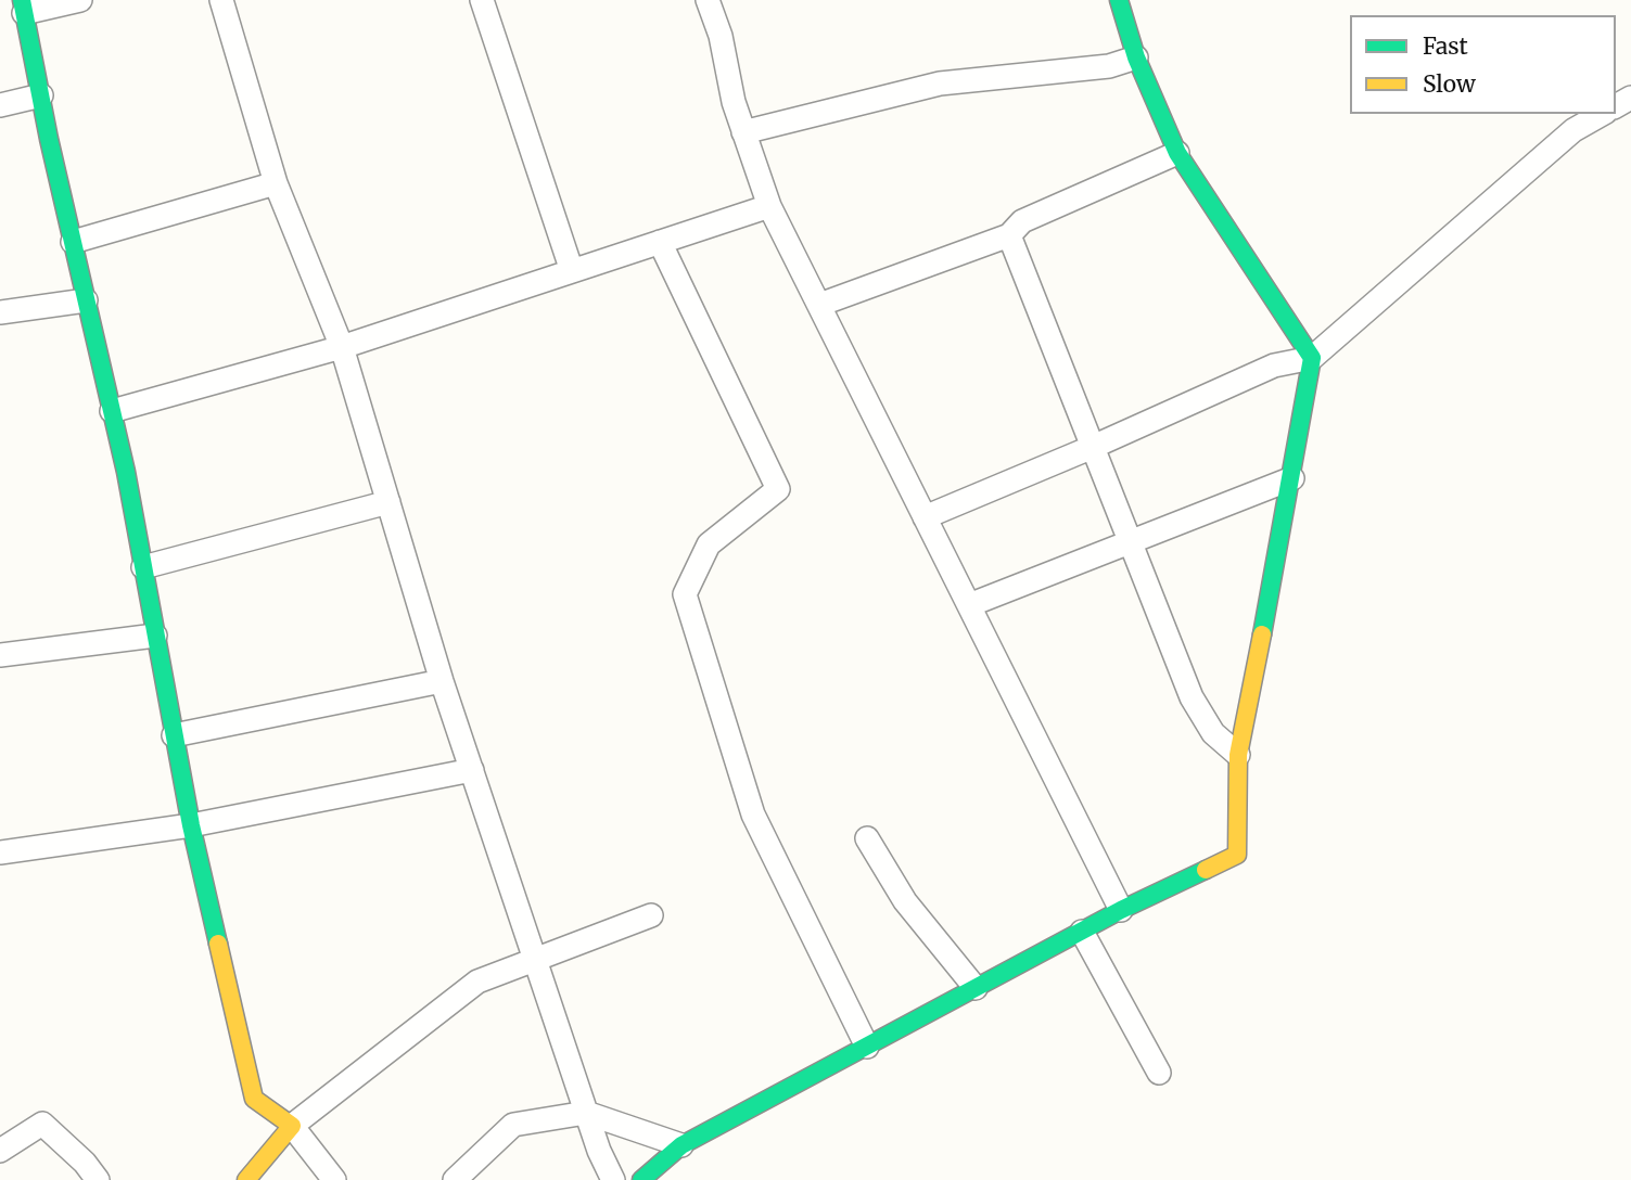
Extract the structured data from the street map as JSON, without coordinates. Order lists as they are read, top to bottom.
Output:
{
  "legend": ["Fast", "Slow"]
}
